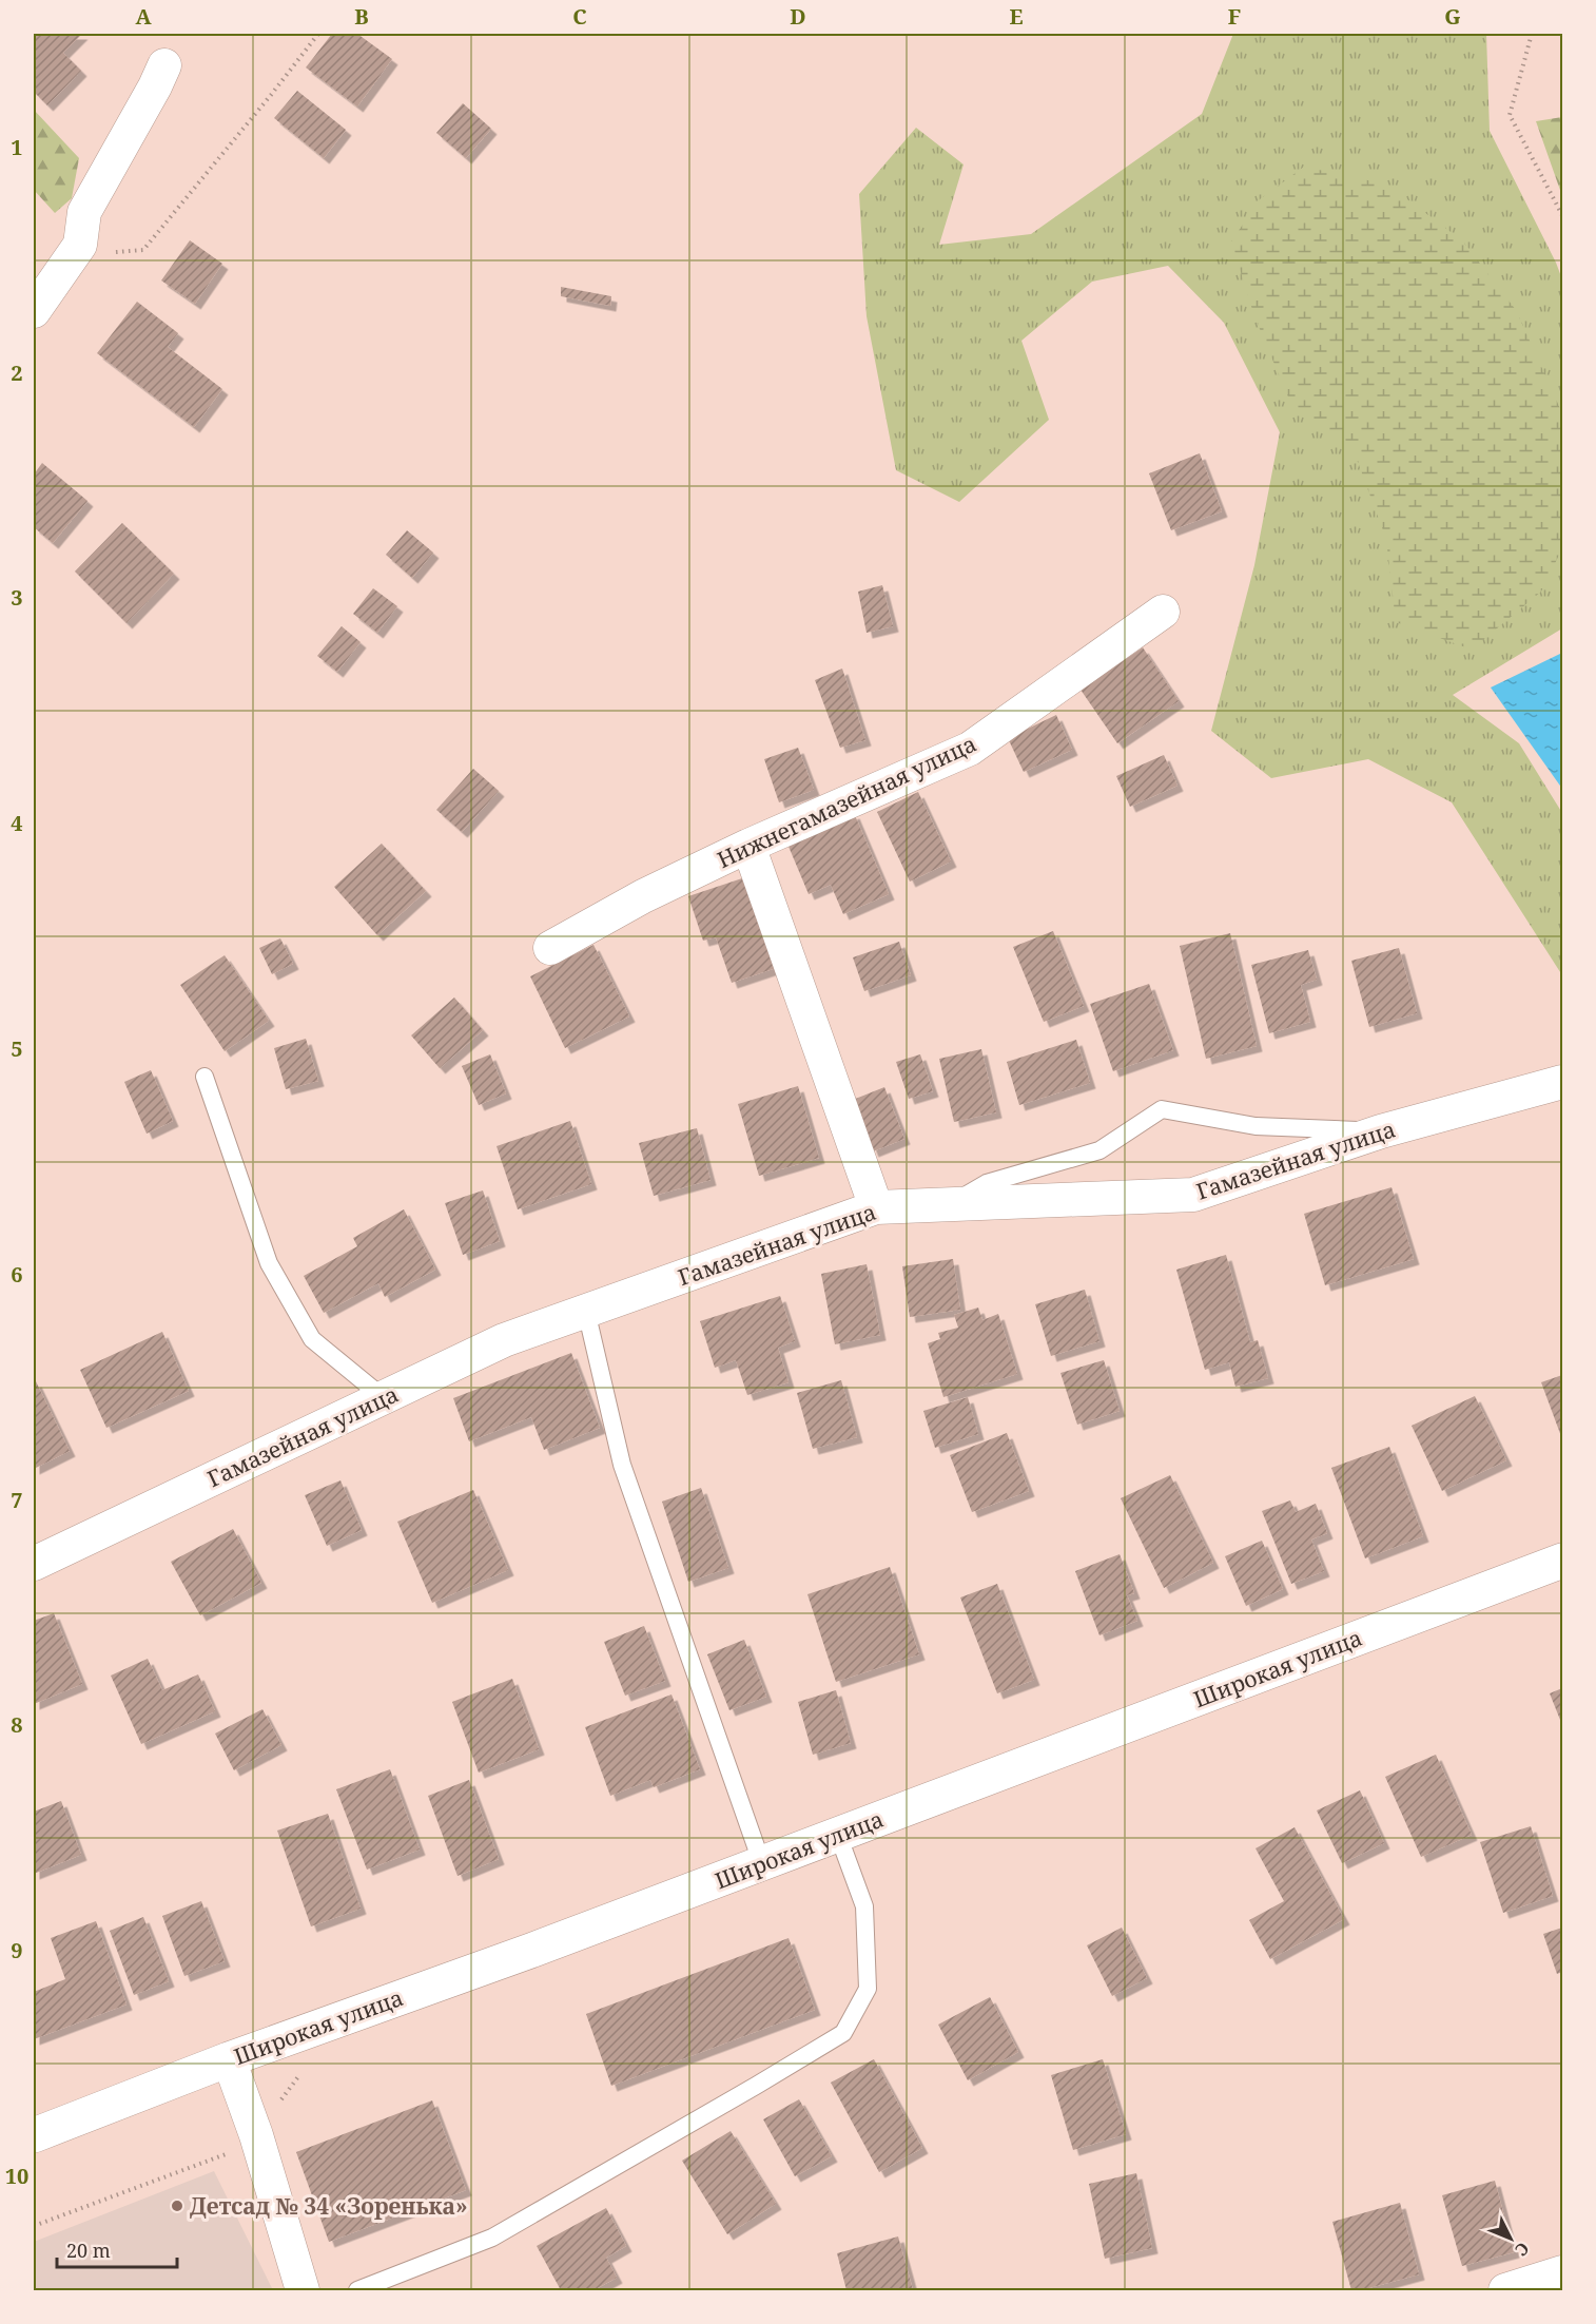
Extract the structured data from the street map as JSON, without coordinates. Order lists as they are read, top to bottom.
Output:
{
  "streets": {
    "street": ["Нижнегамазейная улица", "Гамазейная улица", "Широкая улица"]
  },
  "places": ["Детсад № 34 «Зоренька»"],
  "scale_bar": "20 m",
  "north": "bottom right",
  "grid": {
    "columns": [
      "A",
      "B",
      "C",
      "D",
      "E",
      "F",
      "G"
    ],
    "rows": [
      "1",
      "2",
      "3",
      "4",
      "5",
      "6",
      "7",
      "8",
      "9",
      "10"
    ]
  }
}
